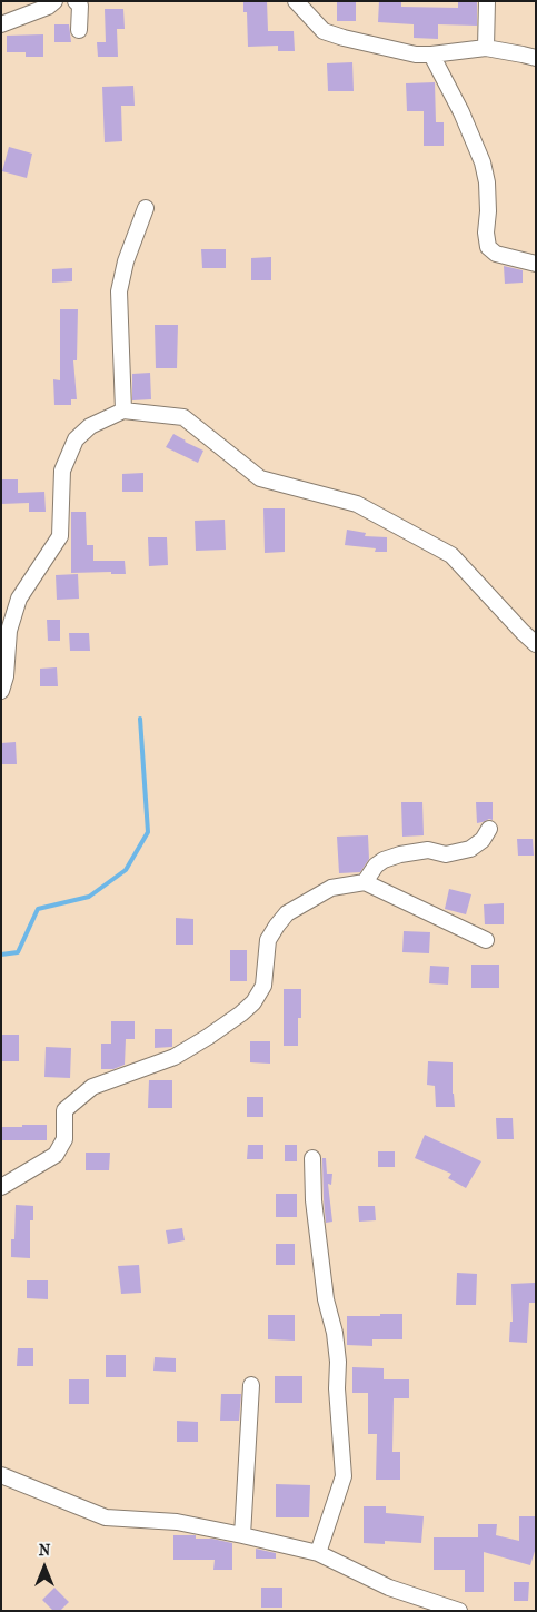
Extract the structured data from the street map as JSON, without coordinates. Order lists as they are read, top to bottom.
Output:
{
  "north": "top"
}
